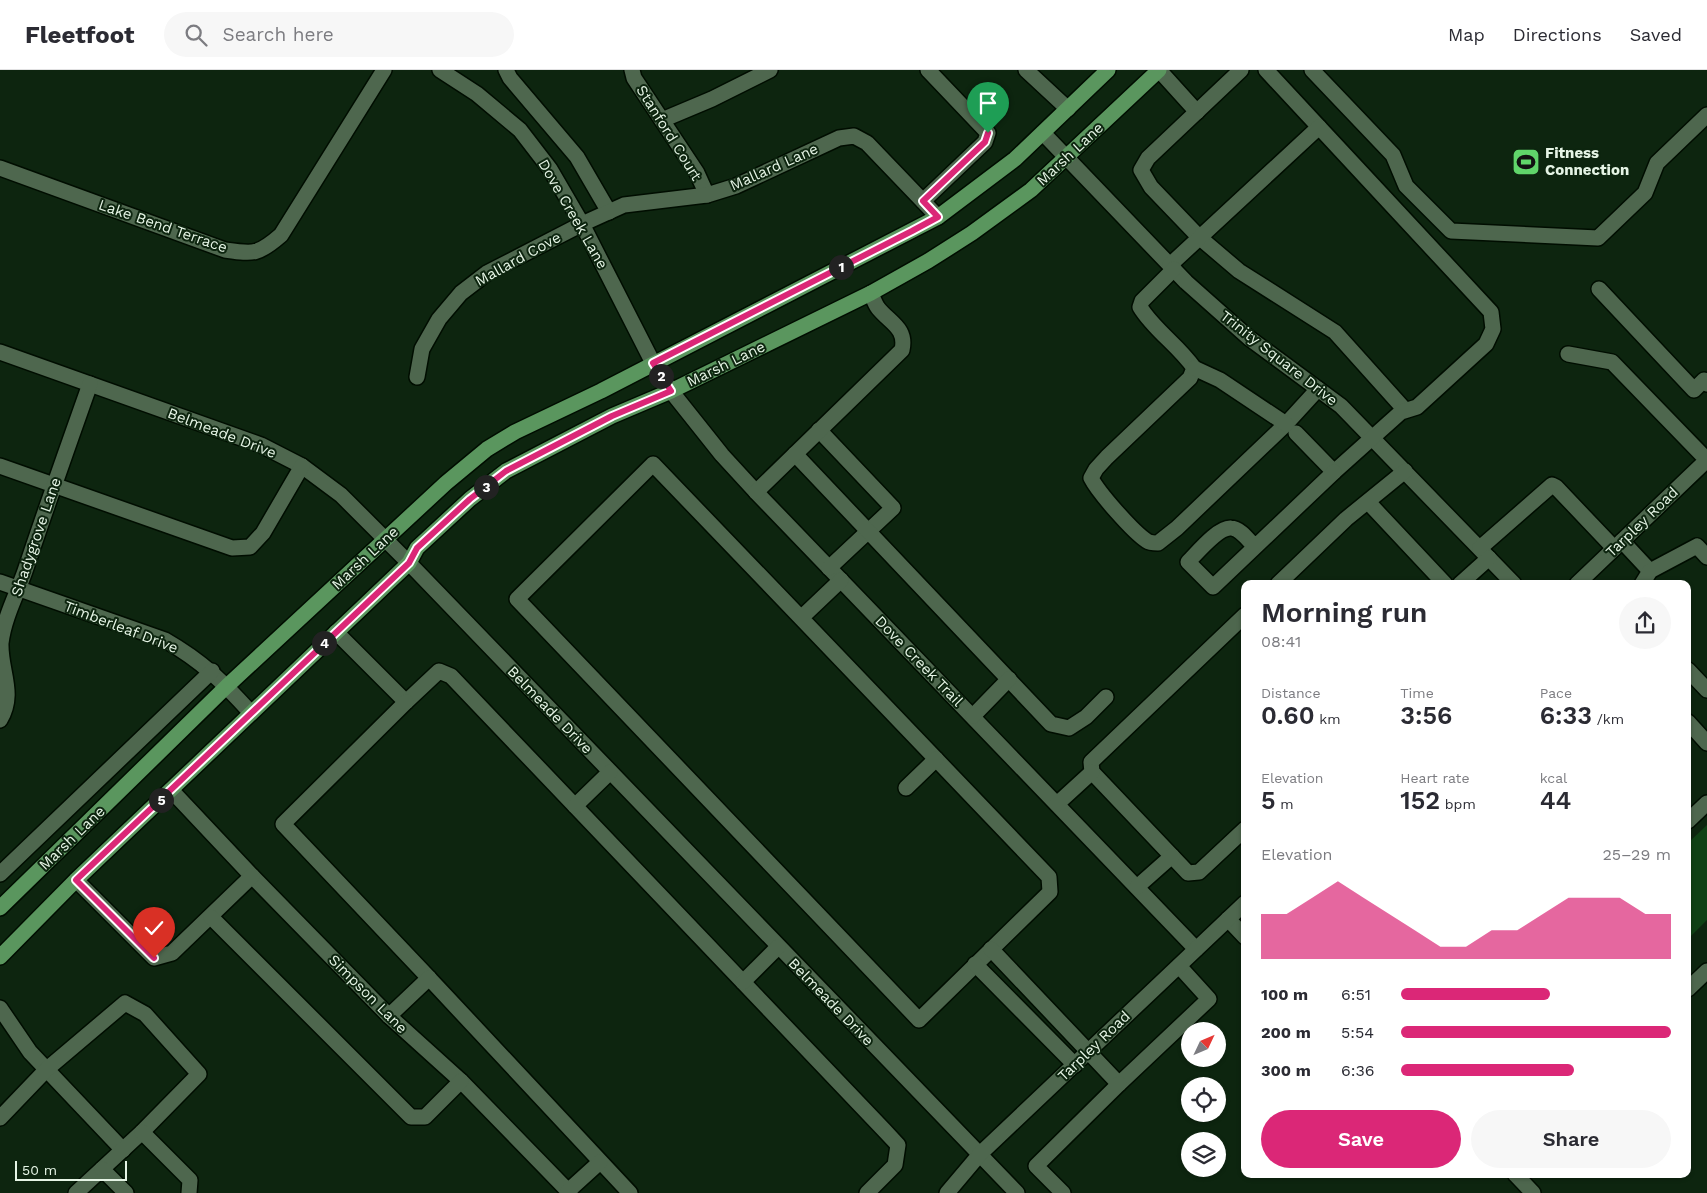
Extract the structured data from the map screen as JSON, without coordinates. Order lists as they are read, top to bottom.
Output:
{
  "streets": {
    "main road": ["Marsh Lane"],
    "street": [
      "Stanford Court",
      "Mallard Lane",
      "Dove Creek Lane",
      "Lake Bend Terrace",
      "Mallard Cove",
      "Trinity Square Drive",
      "Belmeade Drive",
      "Tarpley Road",
      "Shadygrove Lane",
      "Timberleaf Drive",
      "Dove Creek Trail",
      "Simpson Lane"
    ]
  },
  "crossings": [
    ["Stanford Court", "Mallard Lane"],
    ["Marsh Lane", "Mallard Lane"],
    ["Marsh Lane", "Dove Creek Lane"],
    ["Marsh Lane", "Trinity Square Drive"],
    ["Marsh Lane", "Belmeade Drive"],
    ["Marsh Lane", "Timberleaf Drive"],
    ["Marsh Lane", "Dove Creek Trail"],
    ["Marsh Lane", "Simpson Lane"],
    ["Mallard Lane", "Dove Creek Lane"],
    ["Mallard Lane", "Mallard Cove"],
    ["Dove Creek Lane", "Mallard Cove"],
    ["Dove Creek Lane", "Dove Creek Trail"],
    ["Belmeade Drive", "Tarpley Road"],
    ["Belmeade Drive", "Shadygrove Lane"],
    ["Tarpley Road", "Dove Creek Trail"],
    ["Shadygrove Lane", "Timberleaf Drive"]
  ],
  "places": {
    "sports": ["Fitness Connection"]
  },
  "scale_bar": "50 m",
  "north": "top right",
  "page": {
    "header": "Fleetfoot",
    "search": "Search here",
    "nav": ["Map", "Directions", "Saved"],
    "pins": [
      "1",
      "2",
      "3",
      "4",
      "5"
    ],
    "heading": ["Morning run", "08:41"],
    "stats": [
      ["Distance", "0.60 km"],
      ["Time", "3:56"],
      ["Pace", "6:33 /km"],
      ["Elevation", "5 m"],
      ["Heart rate", "152 bpm"],
      ["kcal", "44"]
    ],
    "chart": ["Elevation", "25–29 m"],
    "list": [
      {
        "name": "100 m",
        "note": "6:51"
      },
      {
        "name": "200 m",
        "note": "5:54"
      },
      {
        "name": "300 m",
        "note": "6:36"
      }
    ],
    "buttons": ["Save", "Share"],
    "scale": "50 m"
  }
}
